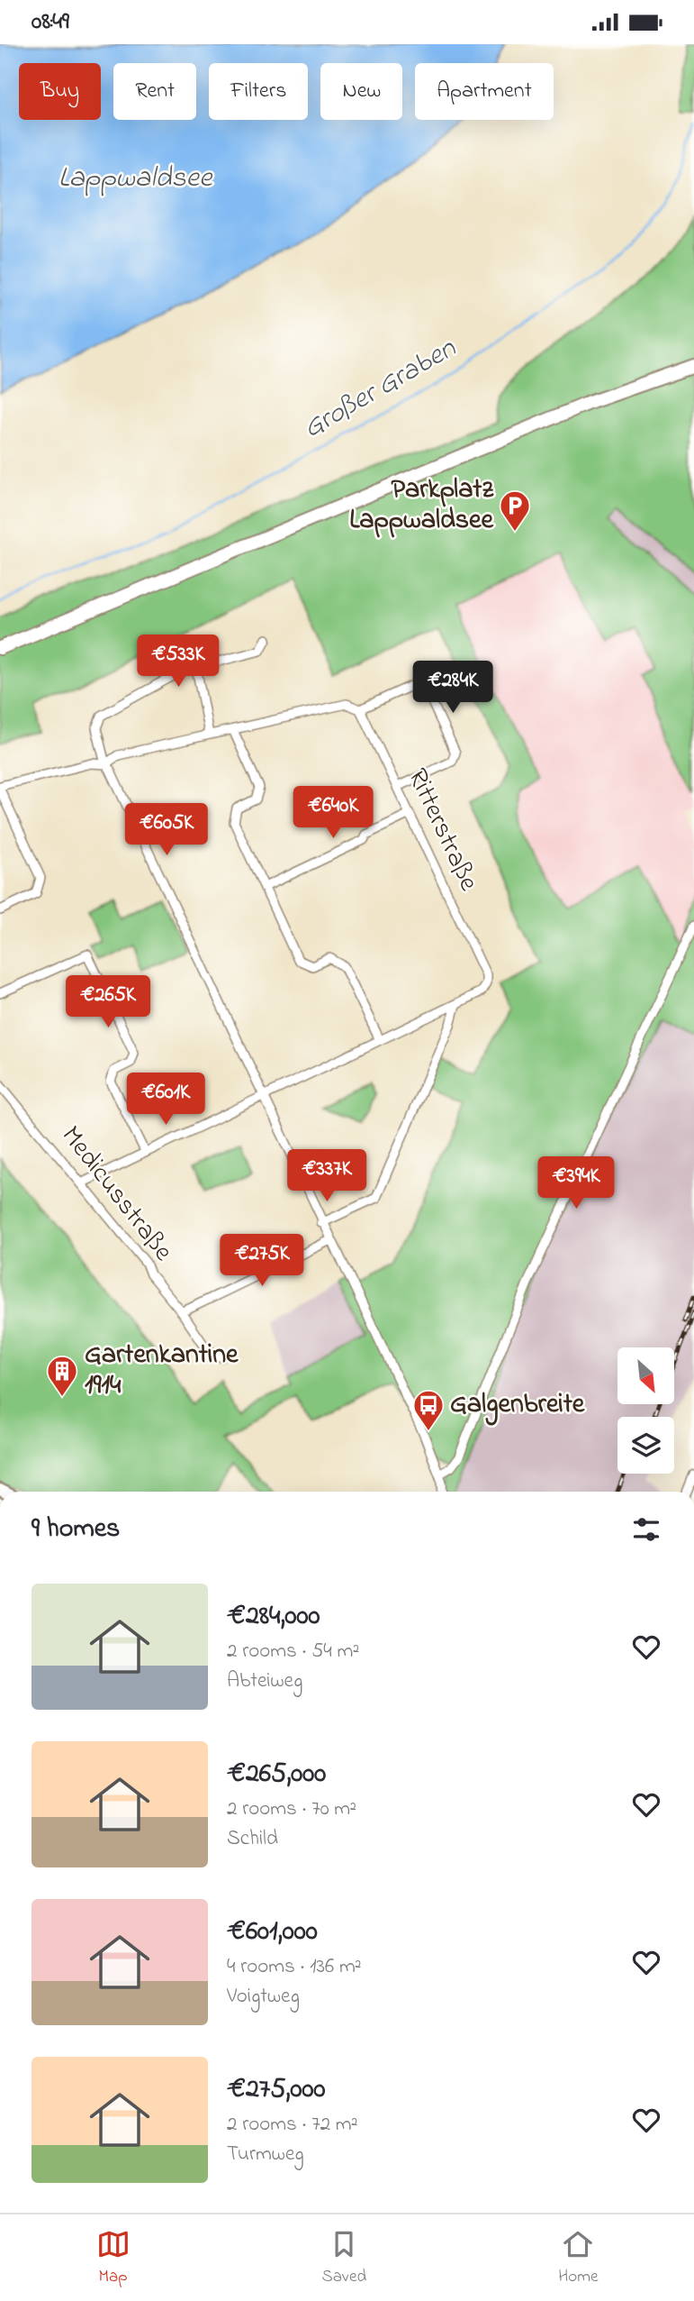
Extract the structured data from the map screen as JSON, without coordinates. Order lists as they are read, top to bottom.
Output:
{
  "streets": {
    "street": ["Ritterstraße", "Medicusstraße"]
  },
  "crossings": [
    ["Ritterstraße", "Medicusstraße"]
  ],
  "water": ["Lappwaldsee", "Großer Graben"],
  "places": {
    "parking": ["Parkplatz Lappwaldsee"],
    "building": ["Gartenkantine 1914"],
    "bus stop": ["Galgenbreite"]
  },
  "north": "bottom right",
  "page": {
    "status": "08:49",
    "chip": [
      "Buy",
      "Rent",
      "Filters",
      "New",
      "Apartment"
    ],
    "price": [
      "€533K",
      "€284K",
      "€640K",
      "€605K",
      "€265K",
      "€601K",
      "€337K",
      "€394K",
      "€275K"
    ],
    "heading": "9 homes",
    "list": [
      {
        "name": "€284,000",
        "note": "2 rooms · 54 m² · Abteiweg"
      },
      {
        "name": "€265,000",
        "note": "2 rooms · 70 m² · Schild"
      },
      {
        "name": "€601,000",
        "note": "4 rooms · 136 m² · Voigtweg"
      },
      {
        "name": "€275,000",
        "note": "2 rooms · 72 m² · Turmweg"
      }
    ],
    "tabs": ["Map", "Saved", "Home"]
  }
}
